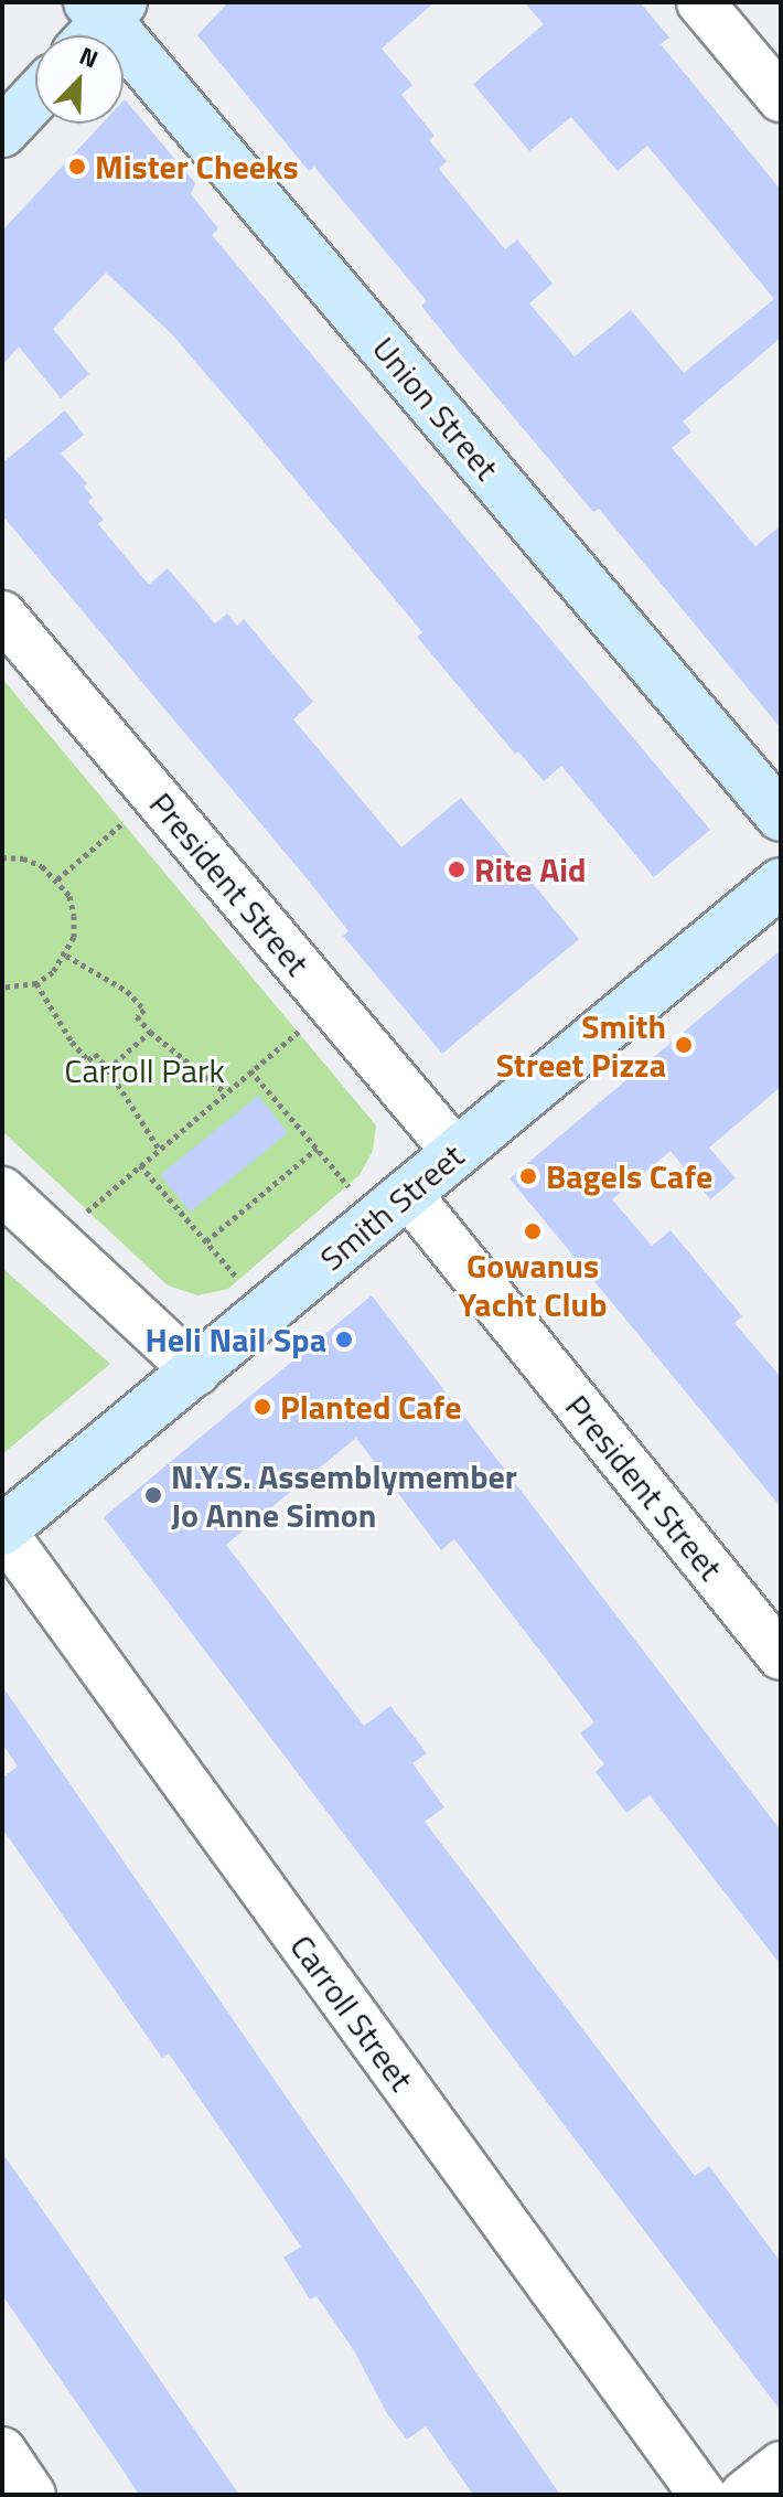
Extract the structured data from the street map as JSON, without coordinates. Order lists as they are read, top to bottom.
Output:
{
  "streets": {
    "street": [
      "Union Street",
      "President Street",
      "Smith Street",
      "Carroll Street"
    ]
  },
  "crossings": [
    ["President Street", "Smith Street"],
    ["Smith Street", "Carroll Street"]
  ],
  "parks": ["Carroll Park"],
  "places": [
    "Mister Cheeks",
    "Rite Aid",
    "Smith Street Pizza",
    "Bagels Cafe",
    "Gowanus Yacht Club",
    "Heli Nail Spa",
    "Planted Cafe",
    "N.Y.S. Assemblymember Jo Anne Simon"
  ],
  "north": "top right"
}
